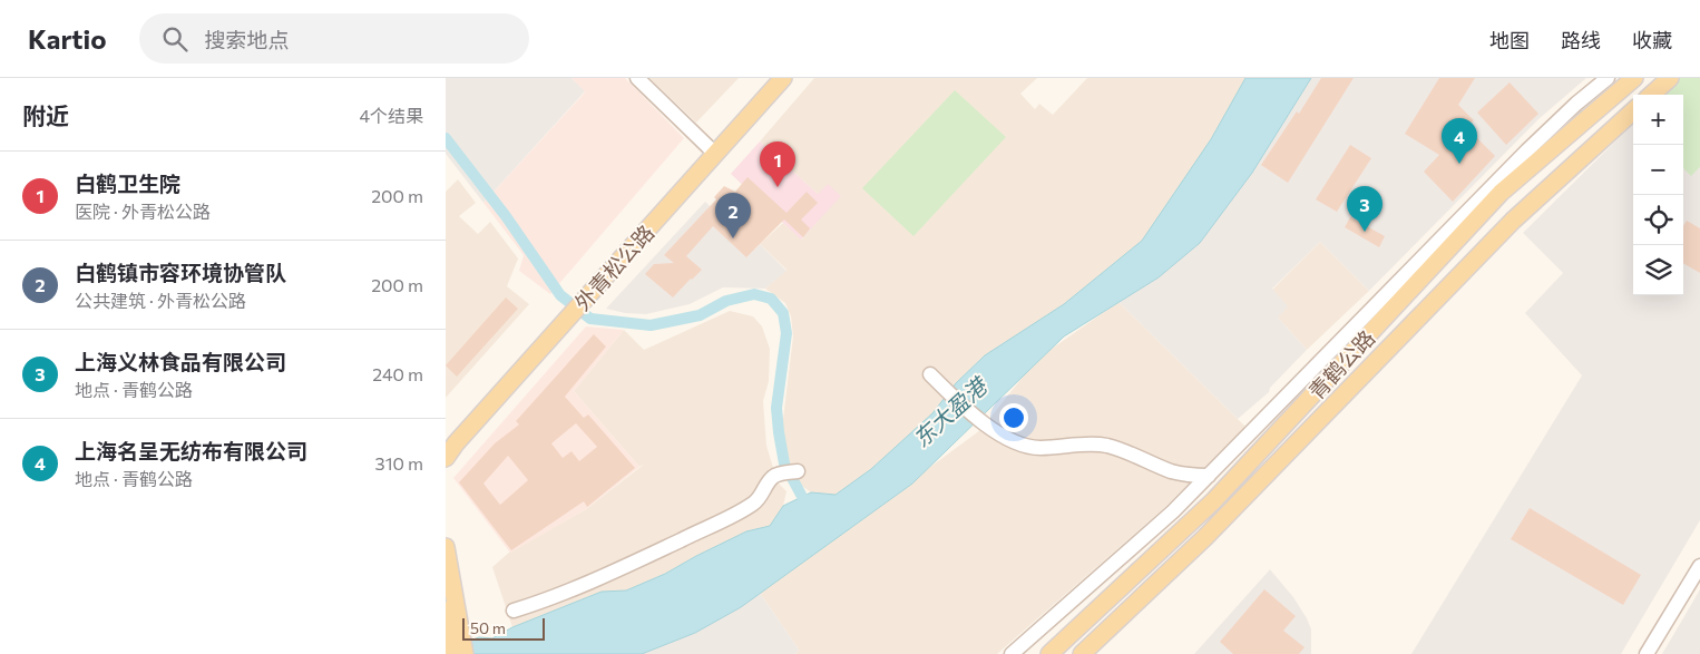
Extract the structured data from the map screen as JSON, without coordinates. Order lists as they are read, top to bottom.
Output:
{
  "streets": {
    "main road": ["外青松公路", "青鹤公路"]
  },
  "water": ["东大盈港"],
  "scale_bar": "50 m",
  "page": {
    "header": "Kartio",
    "search": "搜索地点",
    "nav": ["地图", "路线", "收藏"],
    "heading": ["附近", "4个结果"],
    "map_buttons": ["+", "−"],
    "pins": [
      "4",
      "1",
      "3",
      "2"
    ],
    "list": [
      {
        "mark": "1",
        "name": "白鹤卫生院",
        "note": "医院 · 外青松公路",
        "value": "200 m"
      },
      {
        "mark": "2",
        "name": "白鹤镇市容环境协管队",
        "note": "公共建筑 · 外青松公路",
        "value": "200 m"
      },
      {
        "mark": "3",
        "name": "上海义林食品有限公司",
        "note": "地点 · 青鹤公路",
        "value": "240 m"
      },
      {
        "mark": "4",
        "name": "上海名呈无纺布有限公司",
        "note": "地点 · 青鹤公路",
        "value": "310 m"
      }
    ],
    "scale": "50 m"
  }
}
